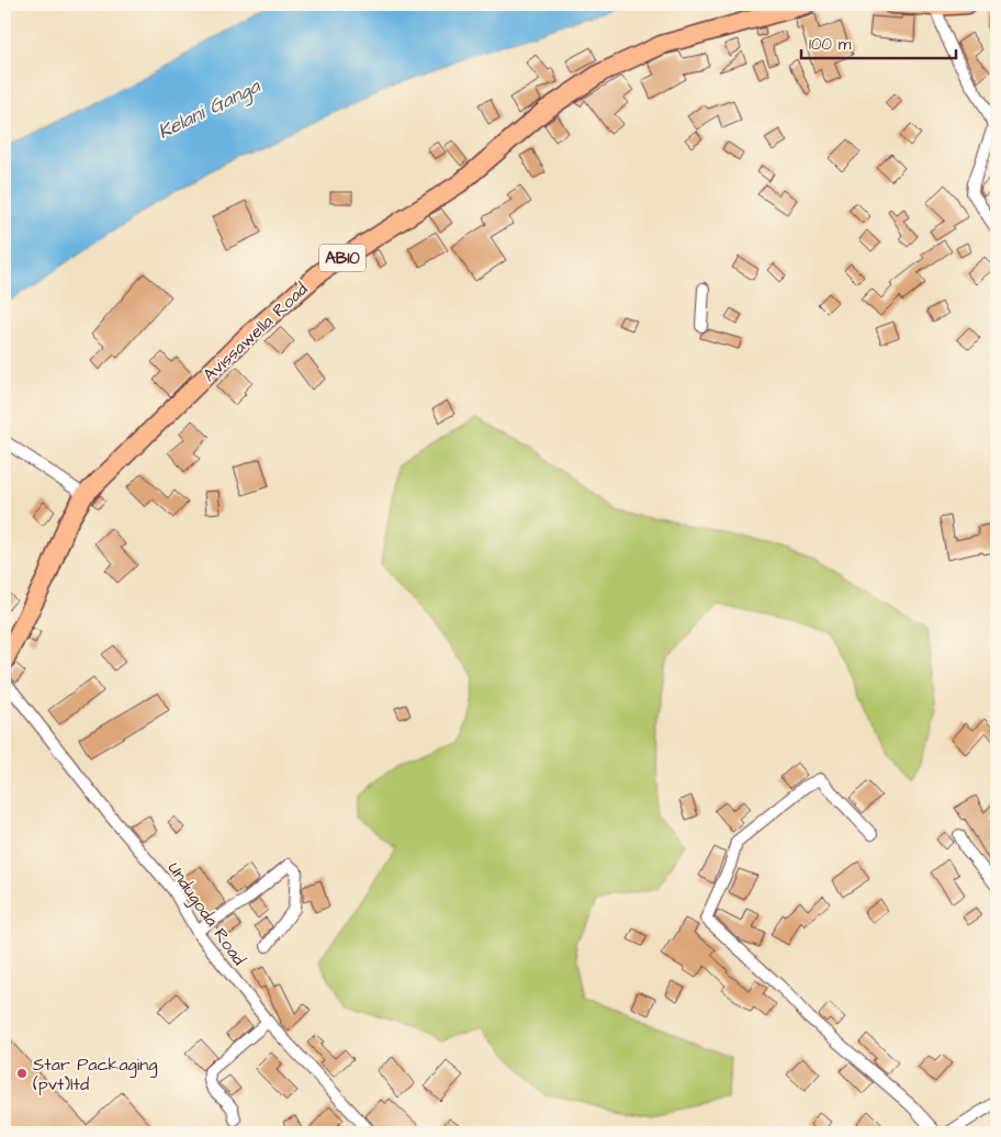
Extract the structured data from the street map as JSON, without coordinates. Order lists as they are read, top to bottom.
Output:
{
  "streets": {
    "main road": ["AB10", "Avissawella Road"],
    "street": ["Undugoda Road"]
  },
  "water": ["Kelani Ganga"],
  "places": ["Star Packaging (pvt)ltd"],
  "scale_bar": "100 m"
}
